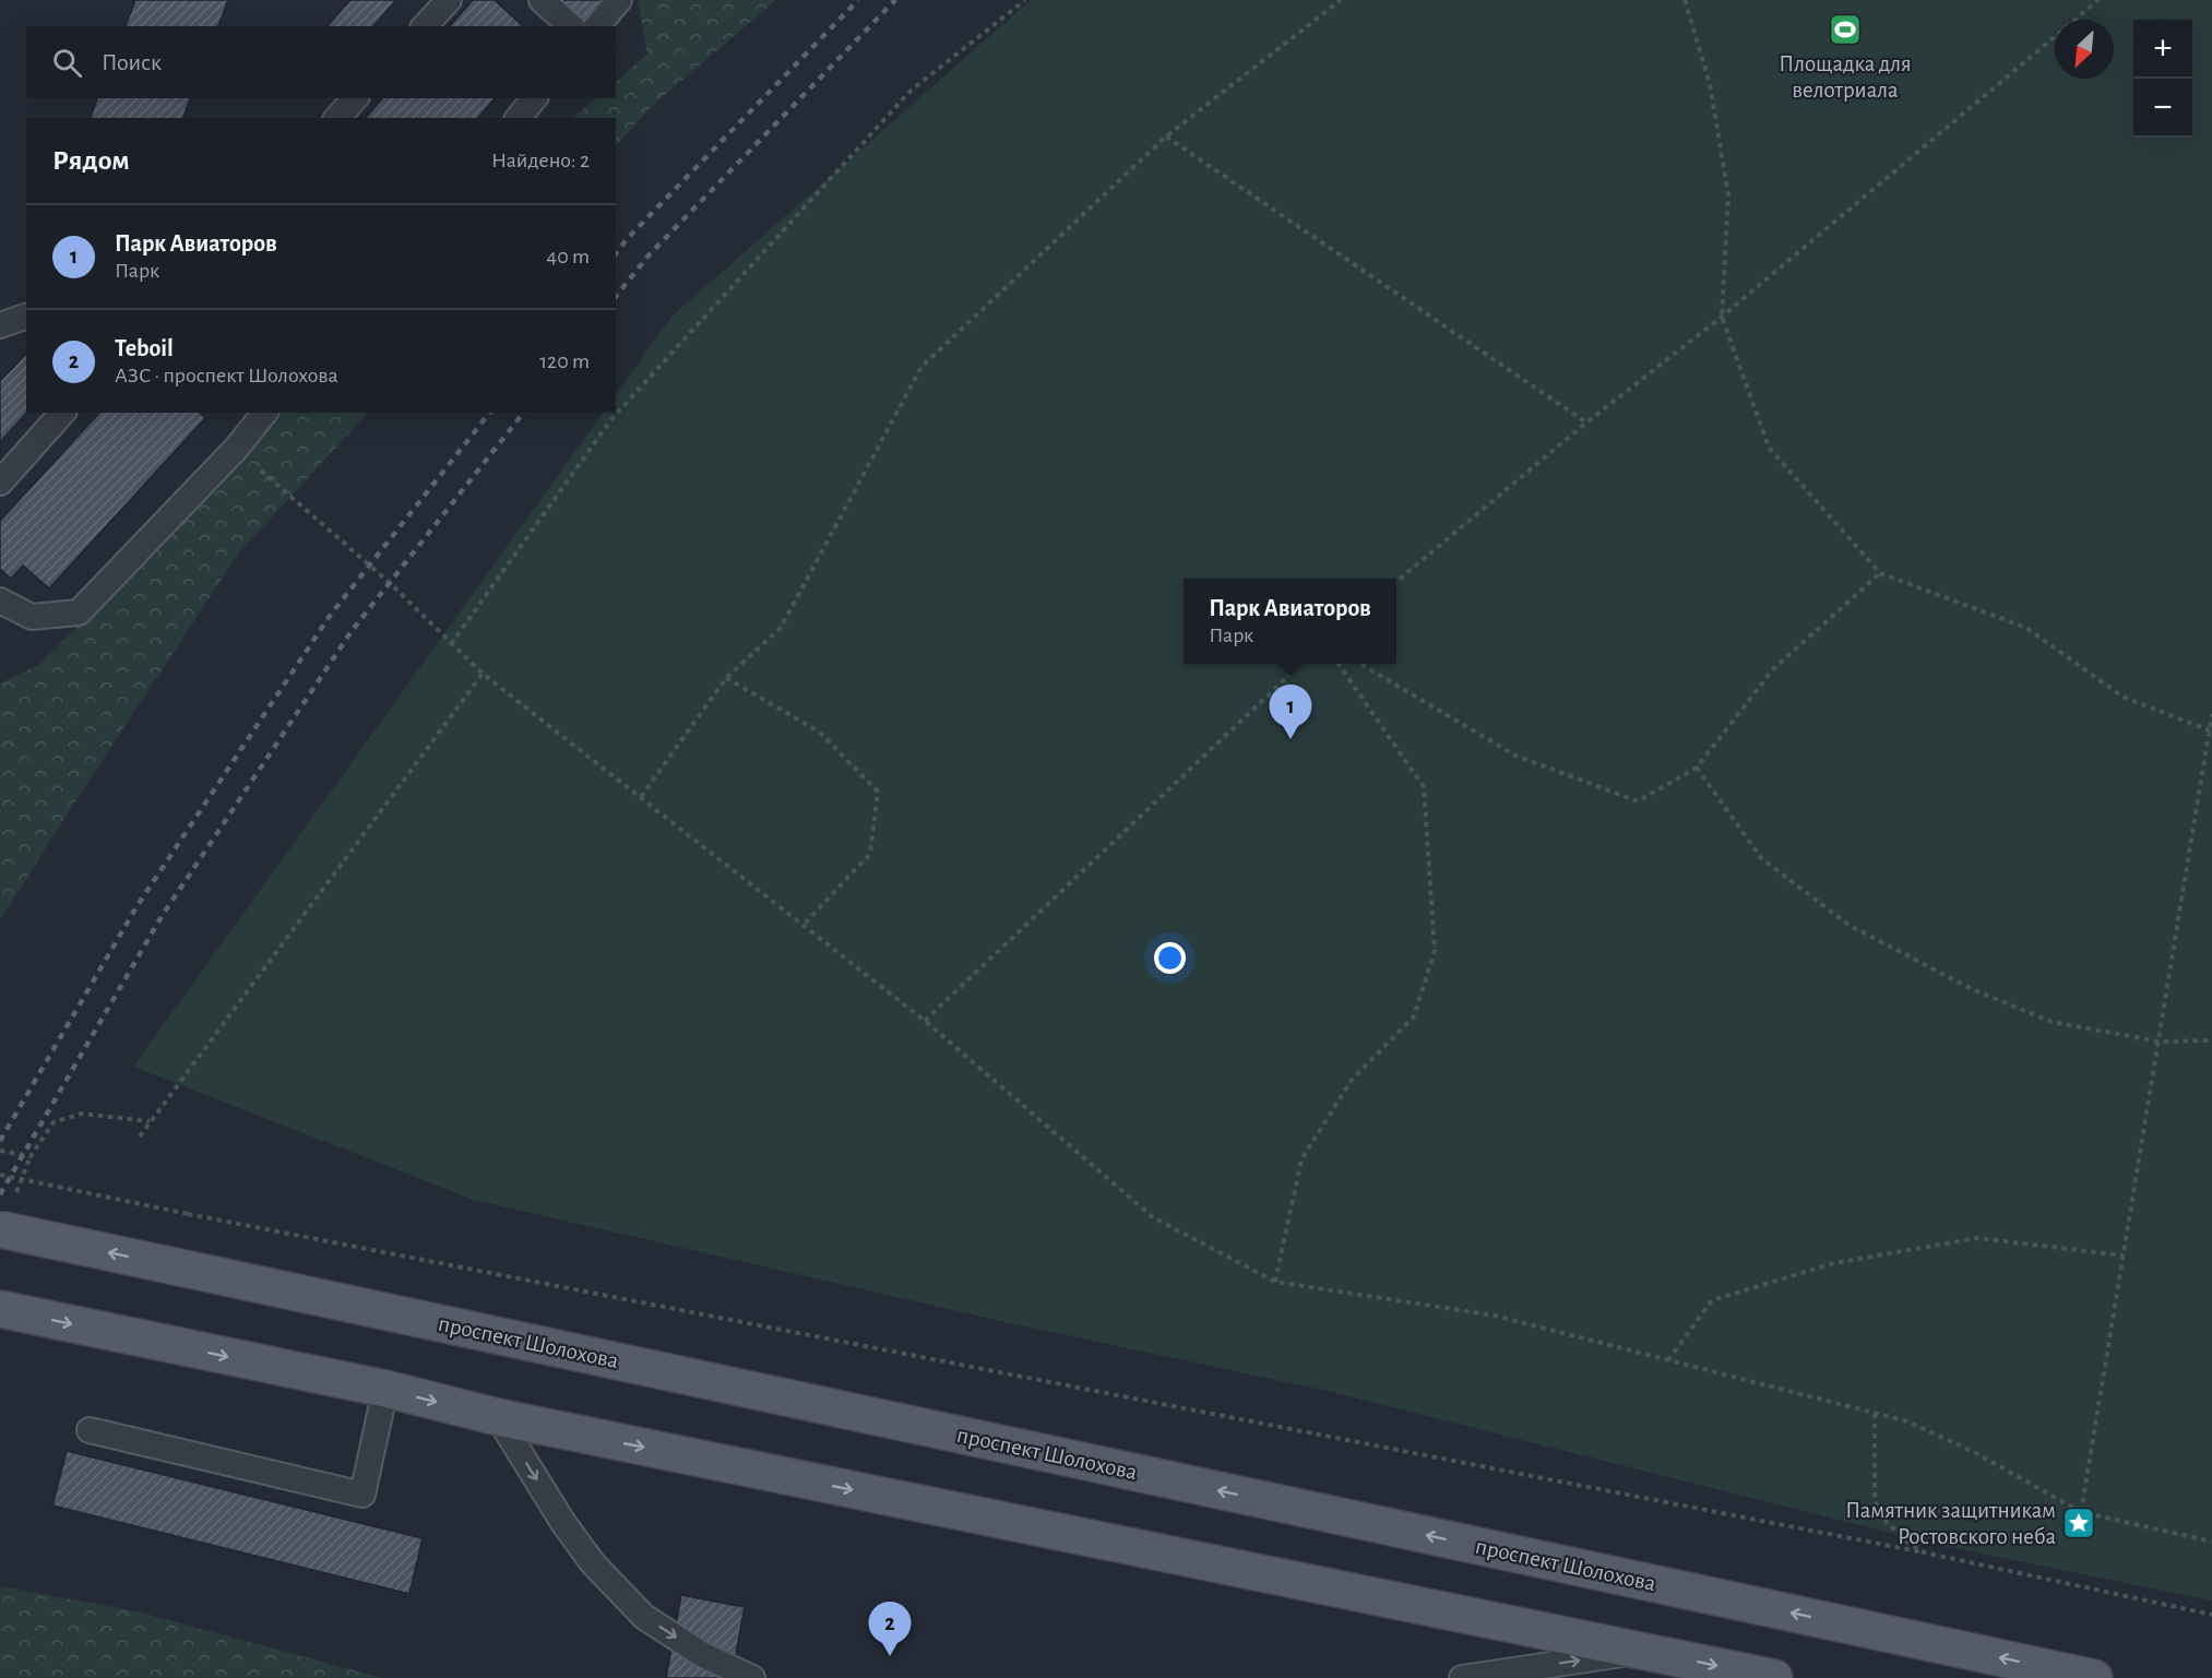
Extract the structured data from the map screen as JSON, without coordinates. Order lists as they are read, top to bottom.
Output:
{
  "streets": {
    "main road": ["проспект Шолохова"]
  },
  "places": {
    "sports": ["Площадка для велотриала"],
    "place": ["Памятник защитникам Ростовского неба"]
  },
  "north": "bottom left",
  "page": {
    "map_buttons": ["+", "−"],
    "search": "Поиск",
    "heading": ["Рядом", "Найдено: 2"],
    "list": [
      {
        "mark": "1",
        "name": "Парк Авиаторов",
        "note": "Парк",
        "value": "40 m"
      },
      {
        "mark": "2",
        "name": "Teboil",
        "note": "АЗС · проспект Шолохова",
        "value": "120 m"
      }
    ],
    "popup": ["Парк Авиаторов", "Парк"],
    "pins": ["1", "2"]
  }
}
